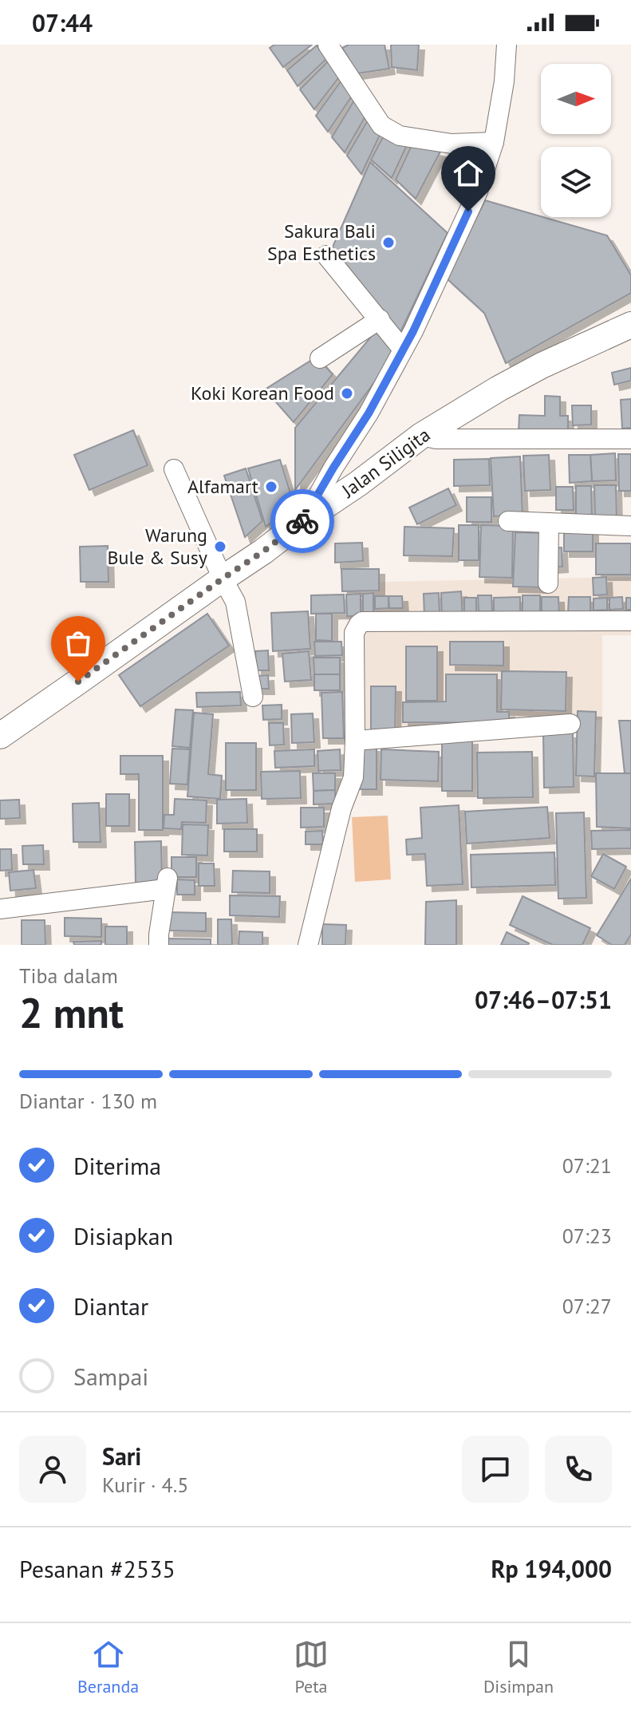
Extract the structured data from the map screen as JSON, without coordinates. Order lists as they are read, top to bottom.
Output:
{
  "streets": {
    "main road": ["Jalan Siligita"]
  },
  "places": [
    "Sakura Bali Spa Esthetics",
    "Koki Korean Food",
    "Alfamart",
    "Warung Bule & Susy"
  ],
  "north": "right",
  "page": {
    "status": "07:44",
    "heading": ["2 mnt", "Tiba dalam", "07:46–07:51"],
    "panel": [
      "Sari",
      "Kurir · 4.5",
      "Pesanan #2535",
      "Rp 194,000"
    ],
    "bar": "Diantar · 130 m",
    "list": [
      ["Diterima", "07:21"],
      ["Disiapkan", "07:23"],
      ["Diantar", "07:27"],
      "Sampai"
    ],
    "tabs": ["Beranda", "Peta", "Disimpan"]
  }
}
